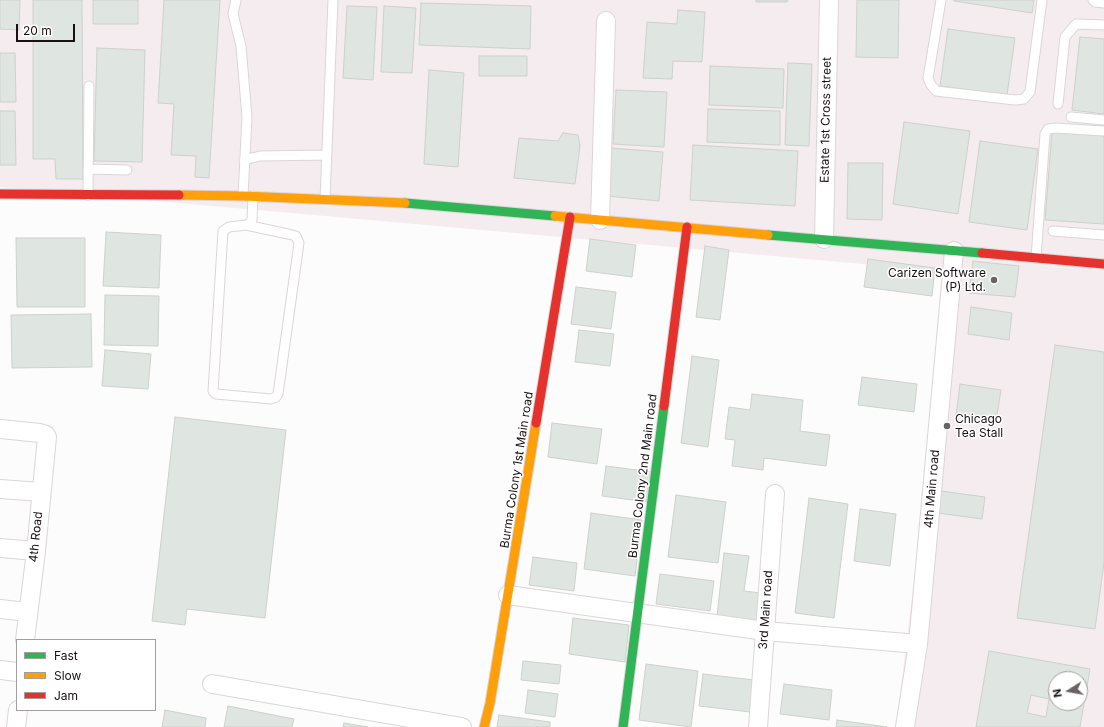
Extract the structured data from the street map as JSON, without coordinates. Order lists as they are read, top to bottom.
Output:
{
  "streets": {
    "street": [
      "Estate 1st Cross street",
      "Burma Colony 1st Main road",
      "Burma Colony 2nd Main road",
      "4th Main road",
      "4th Road",
      "3rd Main road"
    ]
  },
  "places": ["Carizen Software (P) Ltd.", "Chicago Tea Stall"],
  "legend": ["Fast", "Slow", "Jam"],
  "scale_bar": "20 m",
  "north": "left"
}
